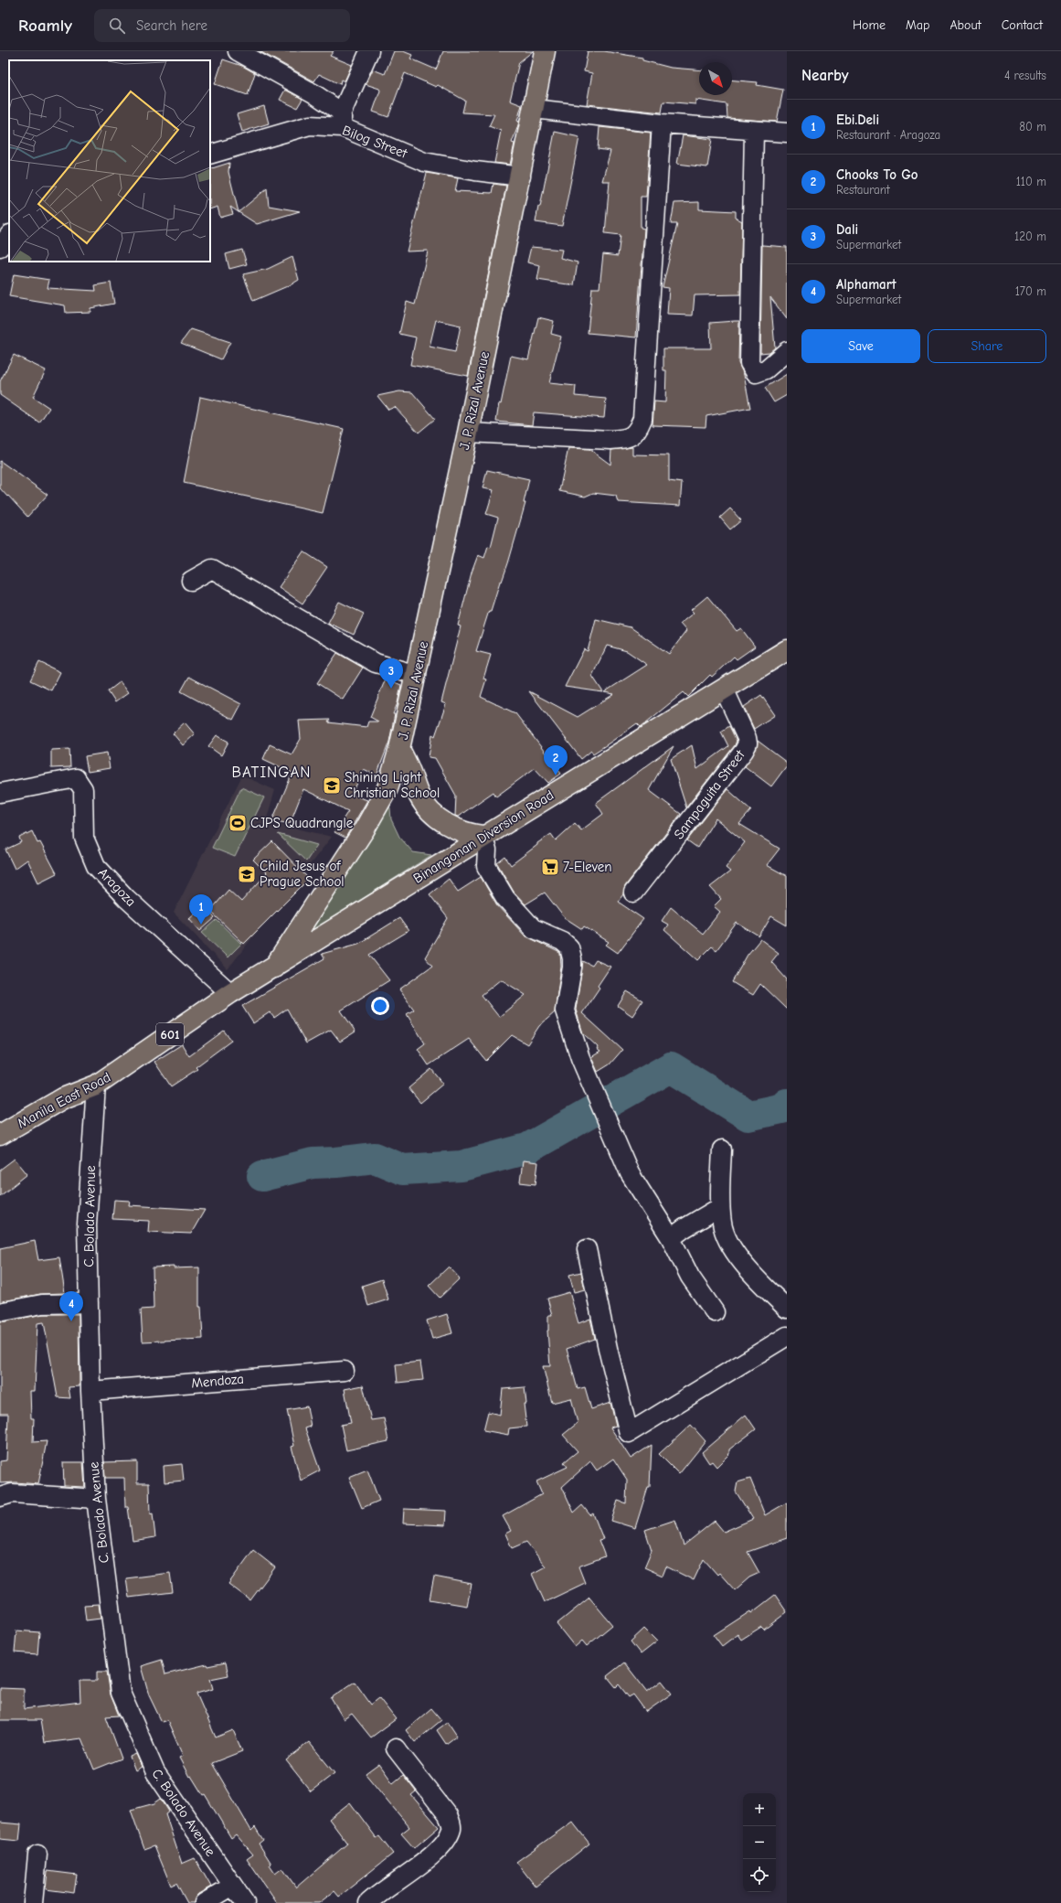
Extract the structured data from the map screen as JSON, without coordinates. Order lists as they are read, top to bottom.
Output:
{
  "streets": {
    "main road": [
      "J. P. Rizal Avenue",
      "Binangonan Diversion Road",
      "601",
      "Manila East Road"
    ],
    "street": [
      "Bilog Street",
      "Sampaguita Street",
      "Aragoza",
      "C. Bolado Avenue",
      "Mendoza"
    ]
  },
  "crossings": [
    ["Bilog Street", "J. P. Rizal Avenue"],
    ["J. P. Rizal Avenue", "Binangonan Diversion Road"],
    ["J. P. Rizal Avenue", "Manila East Road"],
    ["Sampaguita Street", "Binangonan Diversion Road"],
    ["Binangonan Diversion Road", "Manila East Road"],
    ["Aragoza", "Manila East Road"],
    ["Manila East Road", "C. Bolado Avenue"],
    ["C. Bolado Avenue", "Mendoza"]
  ],
  "districts": ["BATINGAN"],
  "places": {
    "school or university": ["Shining Light Christian School", "Child Jesus of Prague School"],
    "sports": ["CJPS Quadrangle"],
    "supermarket": ["7-Eleven"]
  },
  "north": "bottom right",
  "page": {
    "header": "Roamly",
    "search": "Search here",
    "nav": [
      "Home",
      "Map",
      "About",
      "Contact"
    ],
    "heading": ["Nearby", "4 results"],
    "list": [
      {
        "mark": "1",
        "name": "Ebi.Deli",
        "note": "Restaurant · Aragoza",
        "value": "80 m"
      },
      {
        "mark": "2",
        "name": "Chooks To Go",
        "note": "Restaurant",
        "value": "110 m"
      },
      {
        "mark": "3",
        "name": "Dali",
        "note": "Supermarket",
        "value": "120 m"
      },
      {
        "mark": "4",
        "name": "Alphamart",
        "note": "Supermarket",
        "value": "170 m"
      }
    ],
    "buttons": ["Save", "Share"],
    "pins": [
      "3",
      "2",
      "1",
      "4"
    ],
    "map_buttons": ["+", "−"]
  }
}
